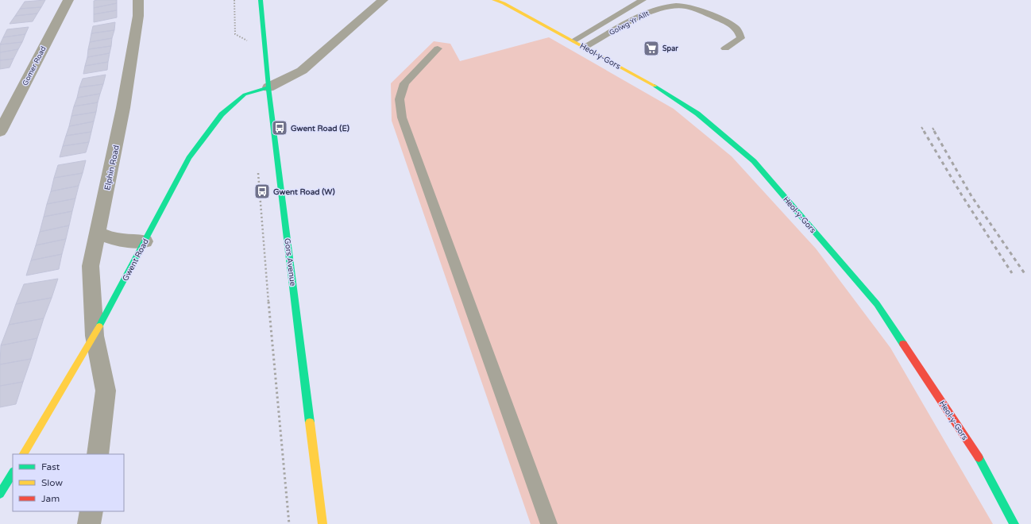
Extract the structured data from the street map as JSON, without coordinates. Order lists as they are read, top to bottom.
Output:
{
  "streets": {
    "street": [
      "Heol-y-Gors",
      "Gomer Road",
      "Elphin Road",
      "Gwent Road",
      "Gors Avenue"
    ],
    "lane": ["Golwg Yr Allt"]
  },
  "crossings": [
    ["Golwg Yr Allt", "Heol-y-Gors"],
    ["Elphin Road", "Gwent Road"],
    ["Gwent Road", "Gors Avenue"]
  ],
  "places": {
    "supermarket": ["Spar"],
    "bus stop": ["Gwent Road (E)", "Gwent Road (W)"]
  },
  "legend": ["Fast", "Slow", "Jam"]
}
